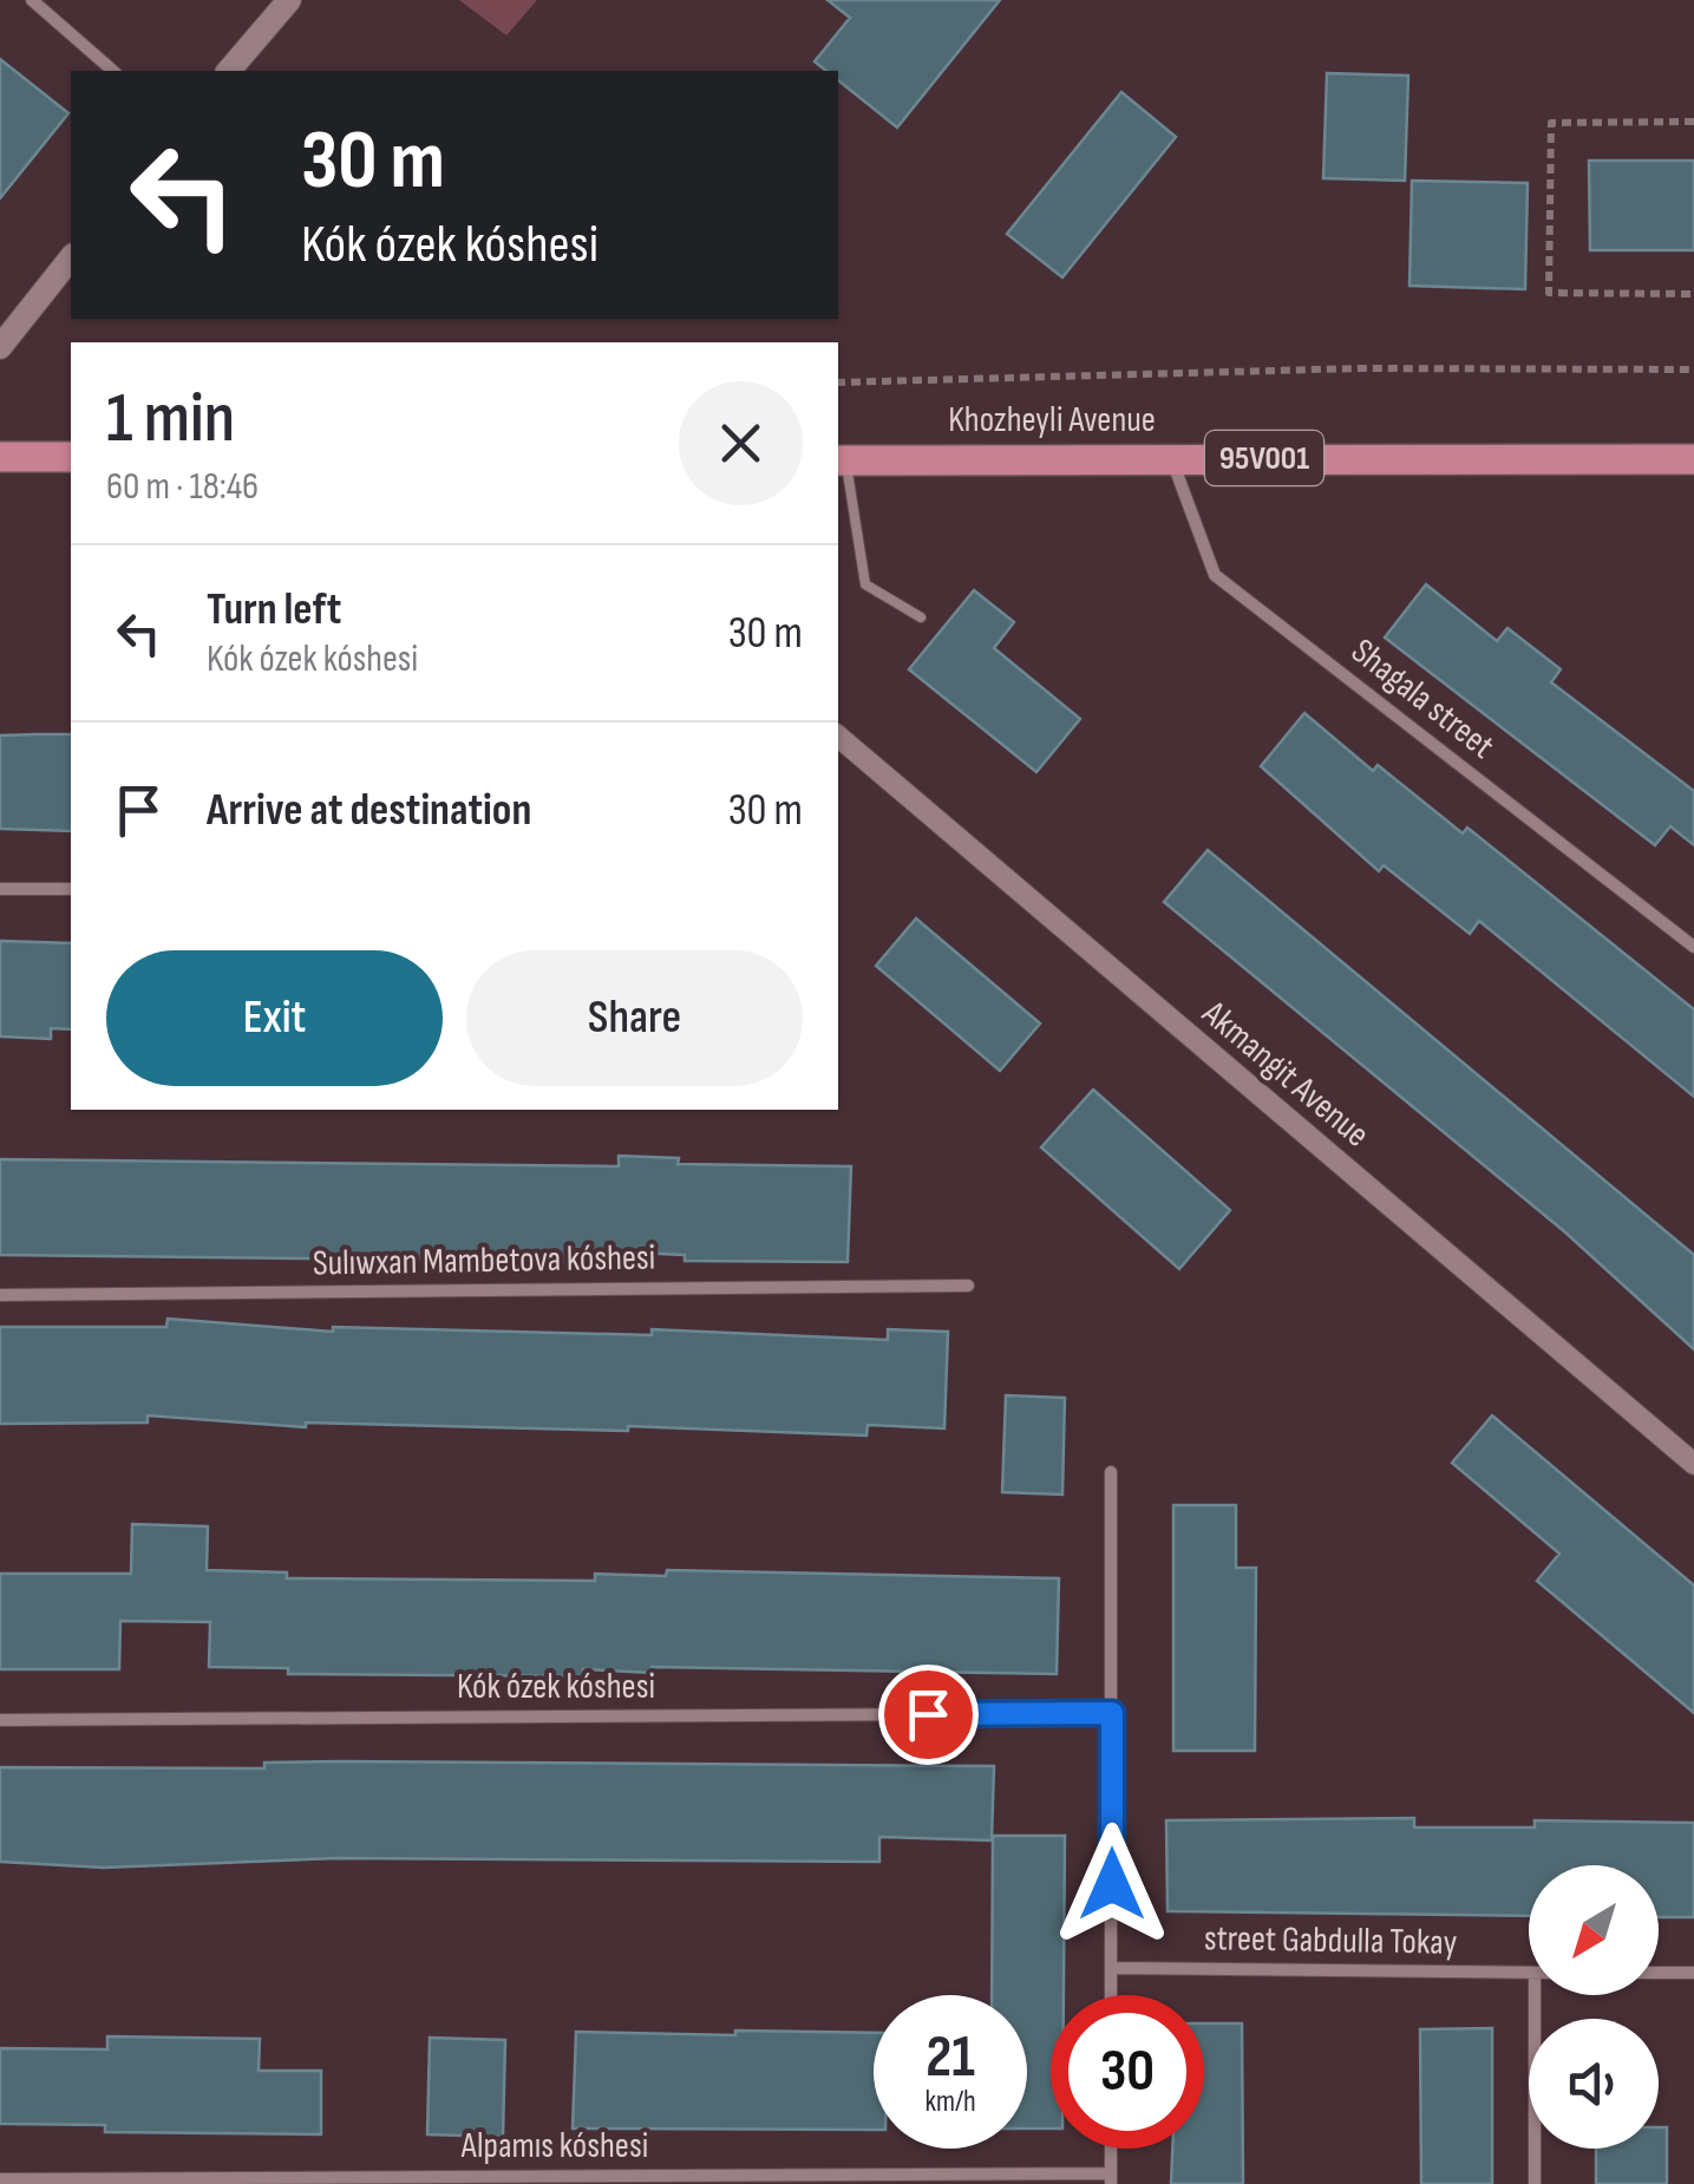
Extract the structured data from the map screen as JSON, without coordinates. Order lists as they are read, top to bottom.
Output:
{
  "streets": {
    "main road": ["Khozheyli Avenue", "95V001"],
    "street": [
      "Shagala street",
      "Akmangit Avenue",
      "Sulıwxan Mambetova kóshesi",
      "Kók ózek kóshesi",
      "street Gabdulla Tokay",
      "Alpamıs kóshesi"
    ]
  },
  "crossings": [
    ["Khozheyli Avenue", "Shagala street"]
  ],
  "north": "bottom left",
  "page": {
    "turn": ["30 m", "Kók ózek kóshesi"],
    "heading": ["1 min", "60 m · 18:46"],
    "list": [
      {
        "name": "Turn left",
        "note": "Kók ózek kóshesi",
        "value": "30 m"
      },
      {
        "name": "Arrive at destination",
        "value": "30 m"
      }
    ],
    "buttons": ["Exit", "Share"],
    "speed": "21 km/h",
    "limit": "30"
  }
}
